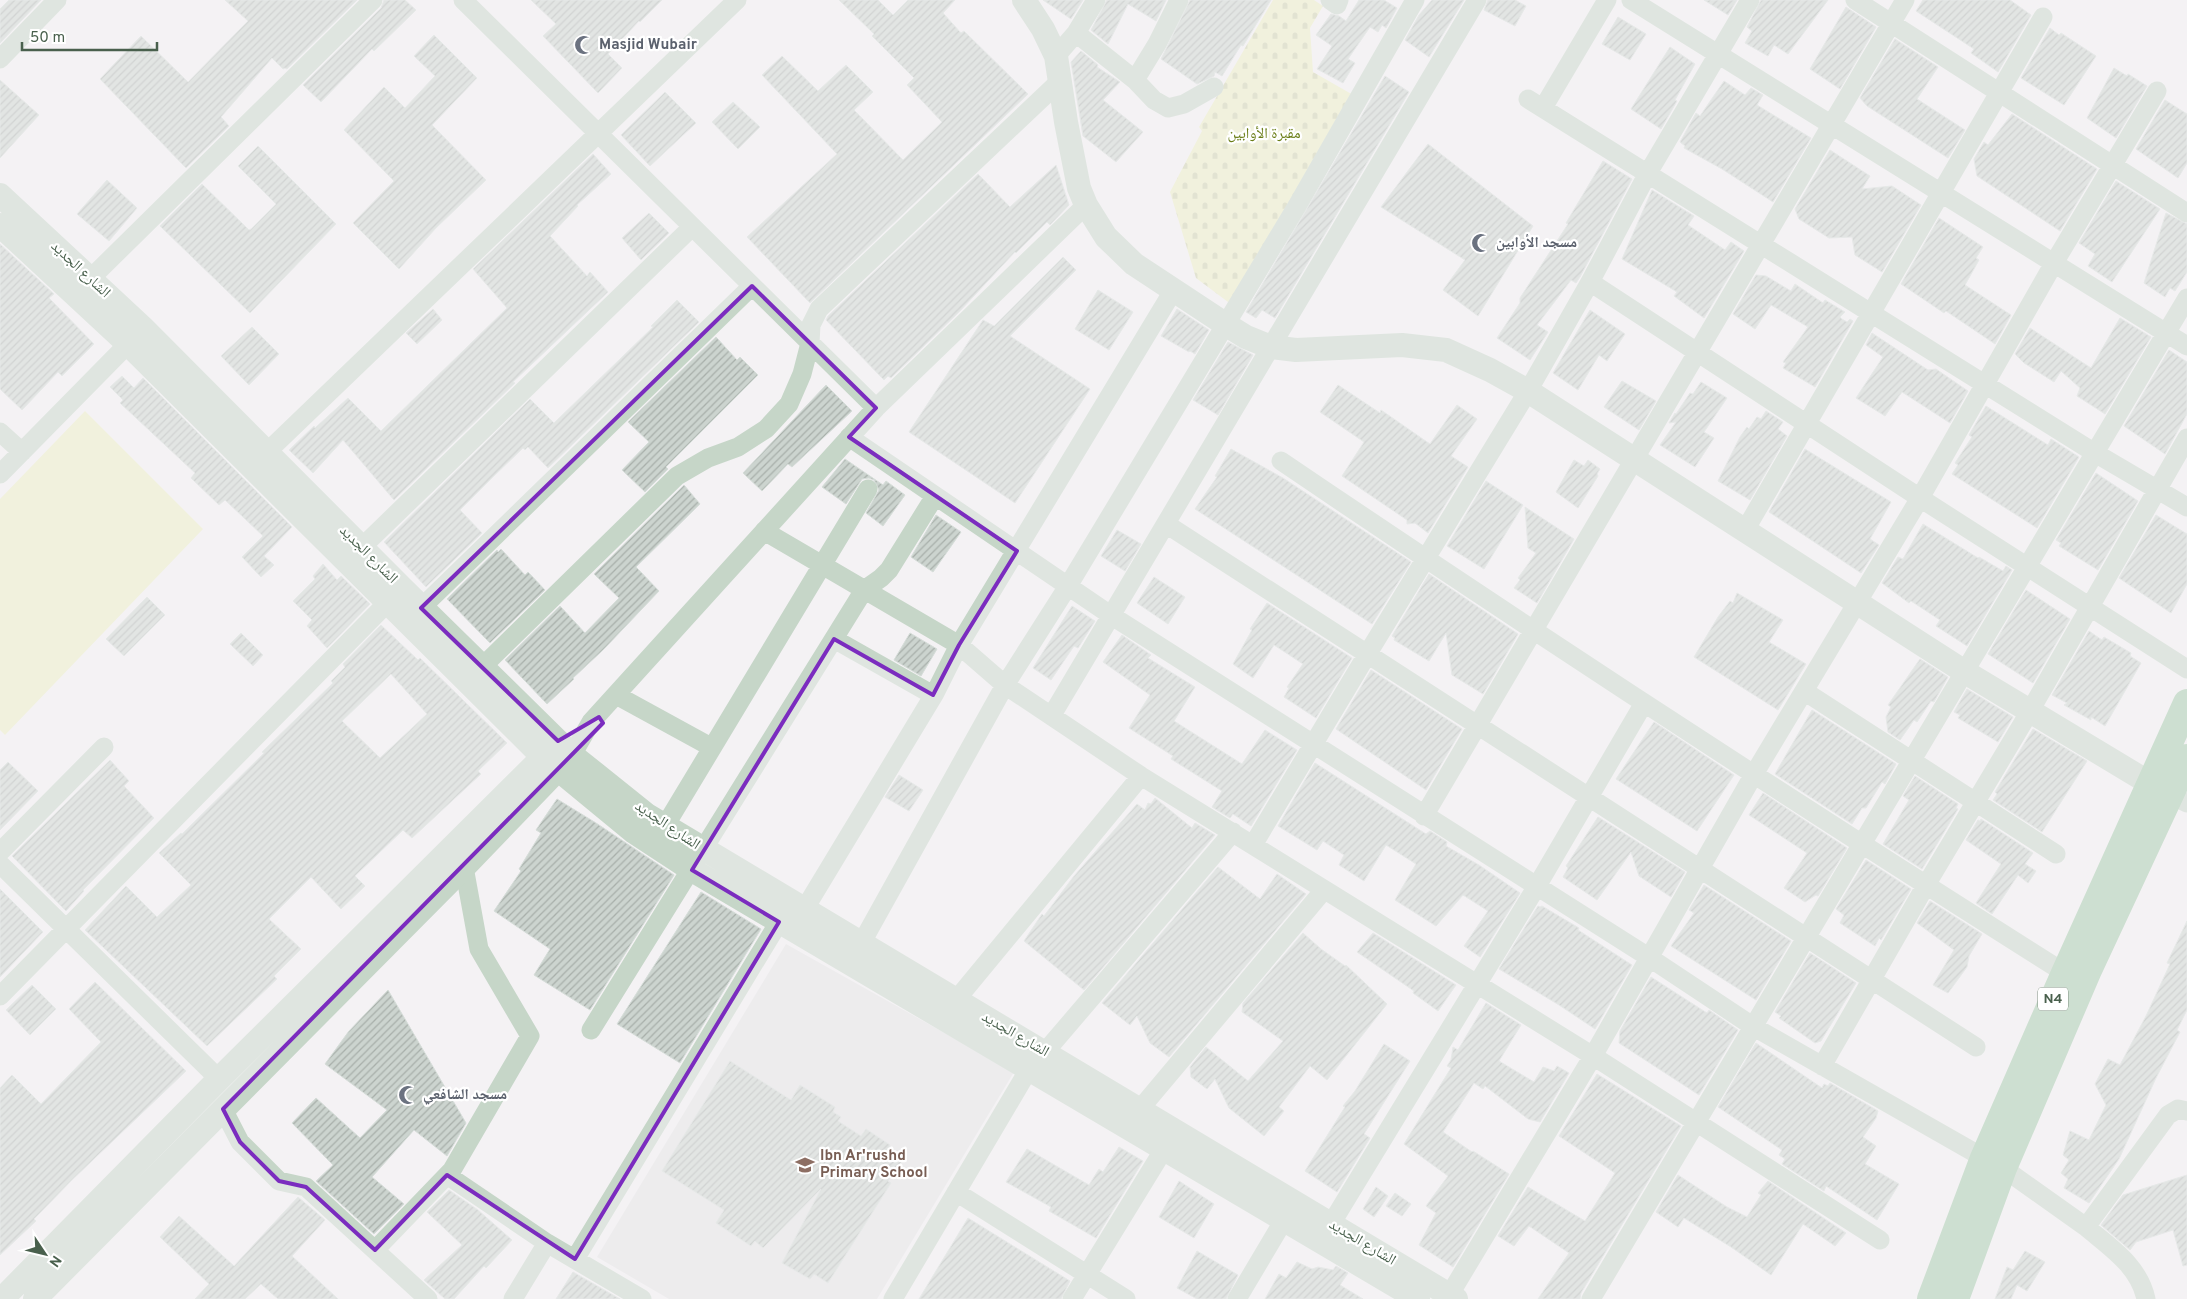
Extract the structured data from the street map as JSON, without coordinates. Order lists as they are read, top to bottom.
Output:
{
  "streets": {
    "highway": ["N4"],
    "street": ["الشارع الجديد"]
  },
  "parks": ["مقبرة الأوابين"],
  "places": {
    "mosque": ["Masjid Wubair", "مسجد الأوابين", "مسجد الشافعي"],
    "school or university": ["Ibn Ar'rushd Primary School"]
  },
  "scale_bar": "50 m",
  "north": "bottom right"
}
